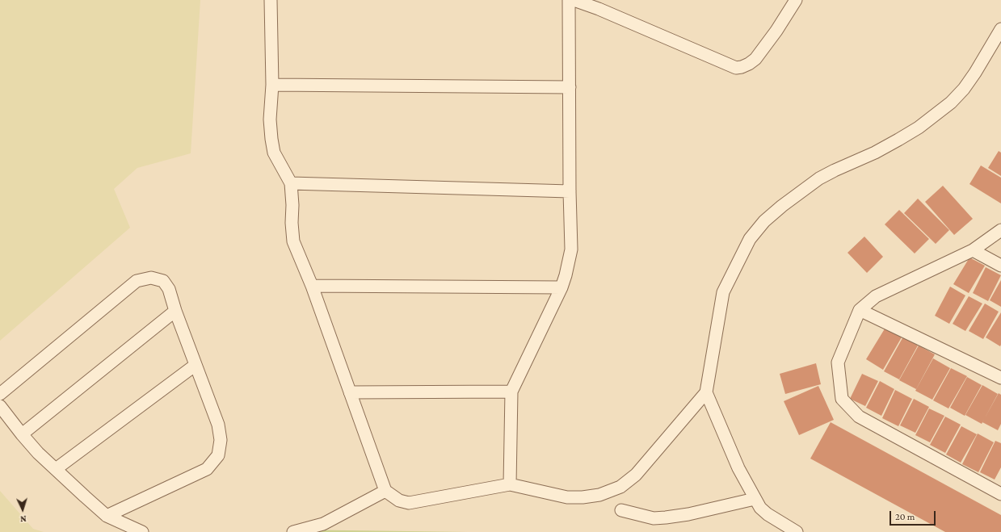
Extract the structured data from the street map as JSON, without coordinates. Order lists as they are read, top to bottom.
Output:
{
  "scale_bar": "20 m",
  "north": "bottom"
}
